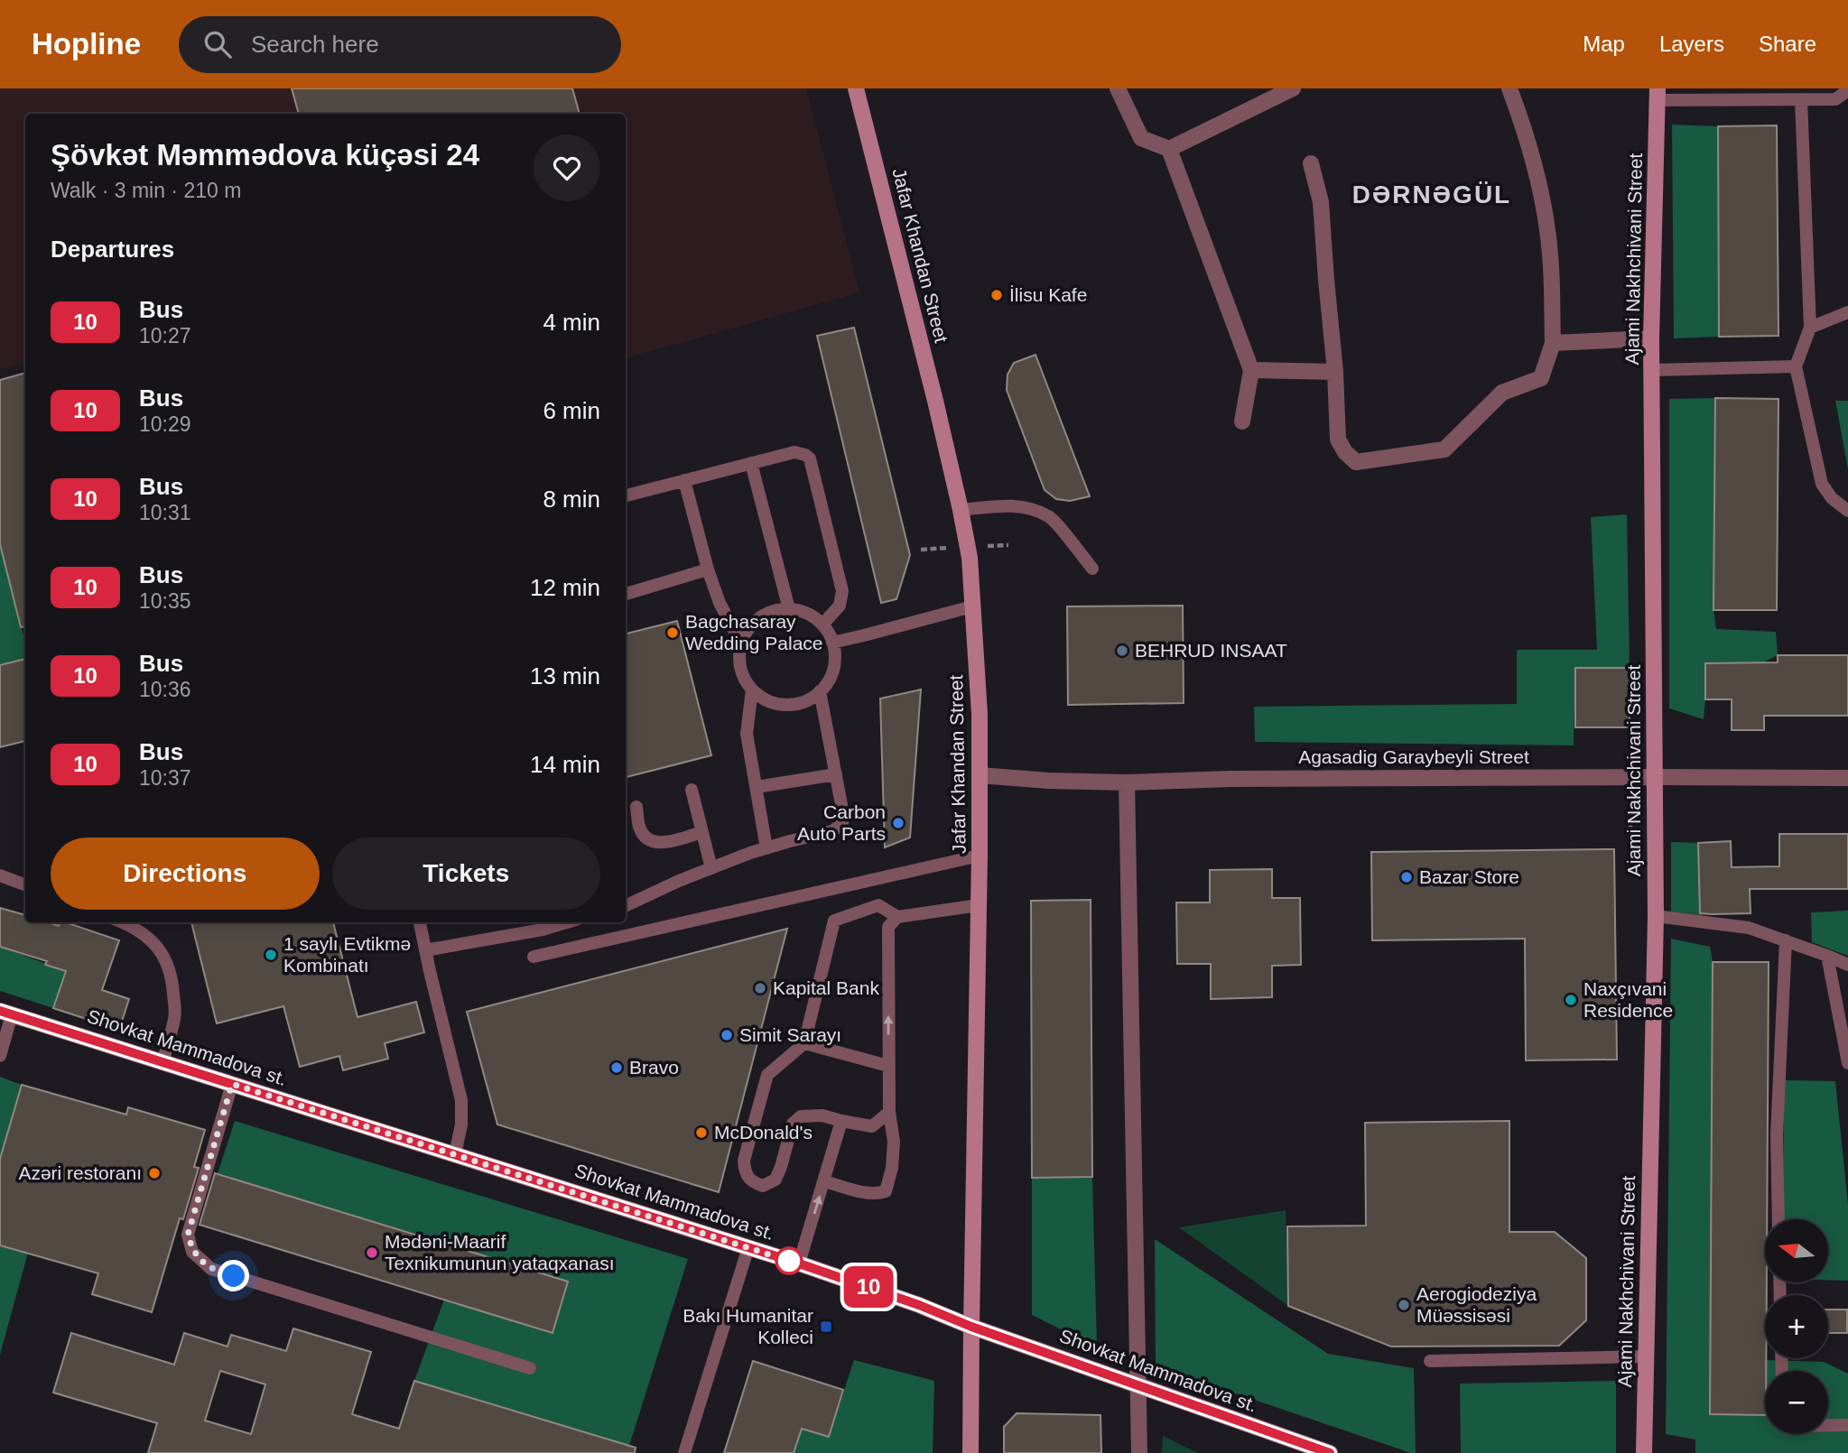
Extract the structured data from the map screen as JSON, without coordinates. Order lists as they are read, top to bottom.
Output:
{
  "streets": {
    "main road": ["Jafar Khandan Street", "Ajami Nakhchivani Street", "Shovkat Mammadova st."],
    "street": ["Agasadig Garaybeyli Street"]
  },
  "crossings": [
    ["Jafar Khandan Street", "Agasadig Garaybeyli Street"],
    ["Jafar Khandan Street", "Shovkat Mammadova st."],
    ["Ajami Nakhchivani Street", "Agasadig Garaybeyli Street"]
  ],
  "districts": ["DƏRNƏGÜL"],
  "places": {
    "other": [
      "İlisu Kafe",
      "Bagchasaray Wedding Palace",
      "BEHRUD INSAAT",
      "Carbon Auto Parts",
      "Bazar Store",
      "1 saylı Evtikmə Kombinatı",
      "Kapital Bank",
      "Naxçıvani Residence",
      "Simit Sarayı",
      "Bravo",
      "McDonald's",
      "Azəri restoranı",
      "Mədəni-Maarif Texnikumunun yataqxanası",
      "Aerogiodeziya Müəssisəsi"
    ],
    "transit": ["Bakı Humanitar Kolleci"]
  },
  "lines": ["bus line 10"],
  "north": "left",
  "page": {
    "header": "Hopline",
    "search": "Search here",
    "nav": ["Map", "Layers", "Share"],
    "on_map": "10",
    "heading": [
      ["Şövkət Məmmədova küçəsi 24", "Walk · 3 min · 210 m"],
      "Departures"
    ],
    "list": [
      {
        "mark": "10",
        "name": "Bus",
        "note": "10:27",
        "value": "4 min"
      },
      {
        "mark": "10",
        "name": "Bus",
        "note": "10:29",
        "value": "6 min"
      },
      {
        "mark": "10",
        "name": "Bus",
        "note": "10:31",
        "value": "8 min"
      },
      {
        "mark": "10",
        "name": "Bus",
        "note": "10:35",
        "value": "12 min"
      },
      {
        "mark": "10",
        "name": "Bus",
        "note": "10:36",
        "value": "13 min"
      },
      {
        "mark": "10",
        "name": "Bus",
        "note": "10:37",
        "value": "14 min"
      }
    ],
    "buttons": ["Directions", "Tickets"],
    "map_buttons": ["+", "−"]
  }
}
